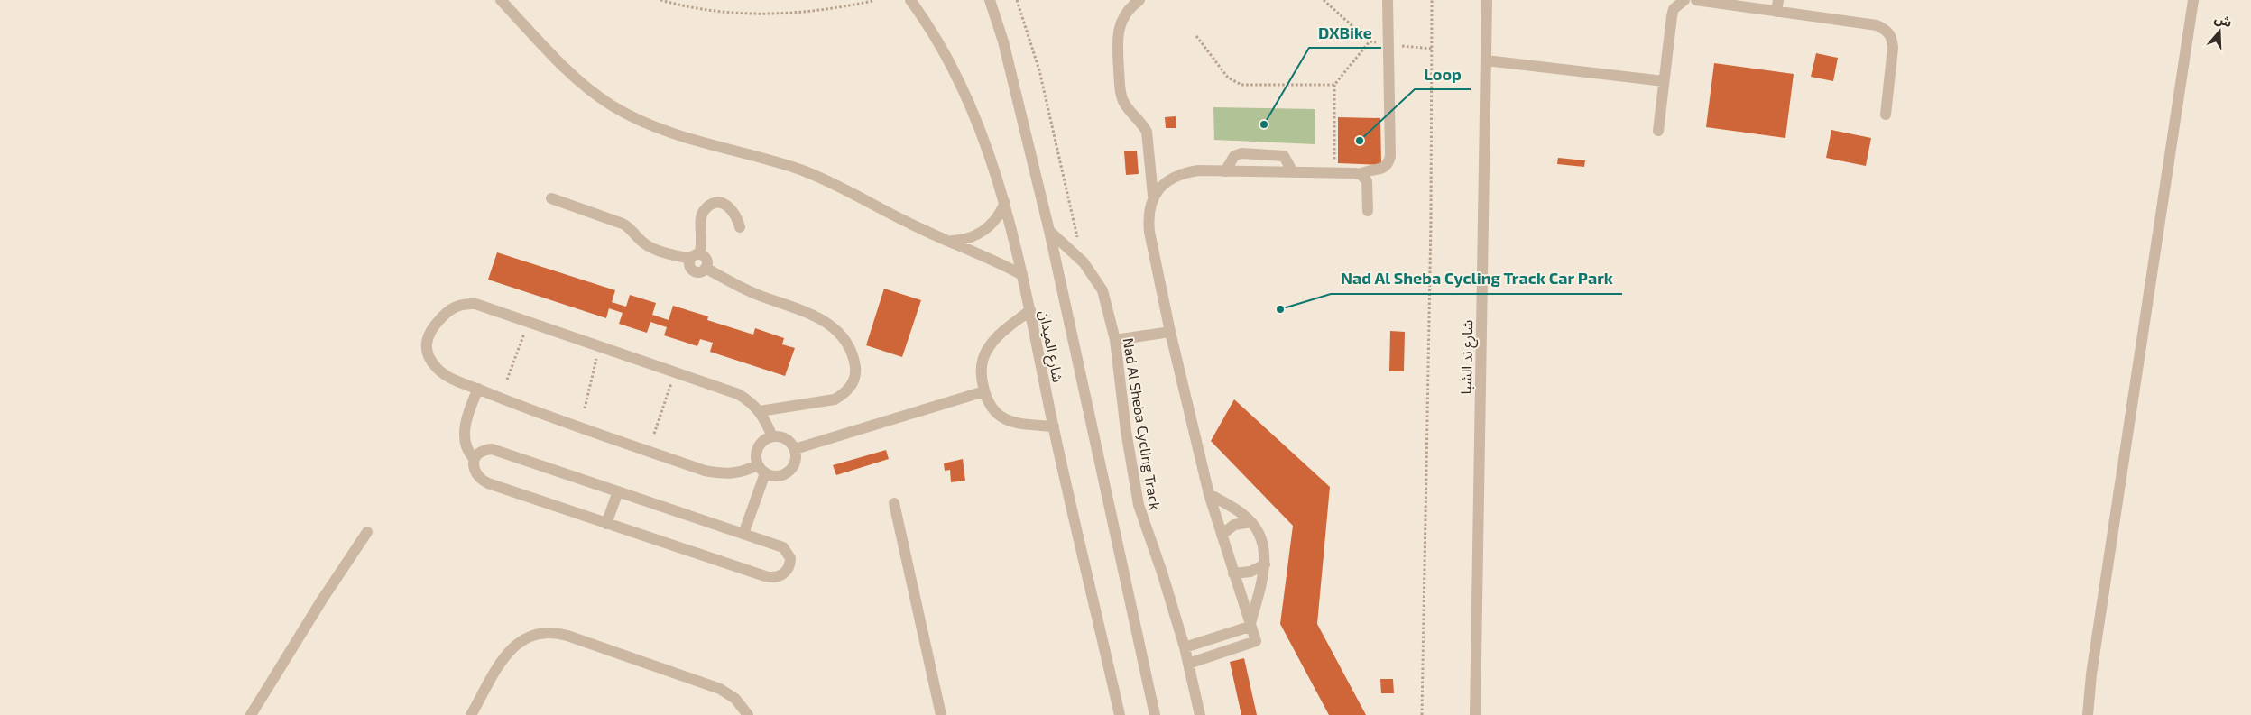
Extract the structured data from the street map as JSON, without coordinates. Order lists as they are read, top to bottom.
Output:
{
  "streets": {
    "street": ["شارع الميدان", "شارع ند الشبا", "Nad Al Sheba Cycling Track"]
  },
  "crossings": [
    ["شارع الميدان", "Nad Al Sheba Cycling Track"]
  ],
  "places": ["DXBike", "Loop", "Nad Al Sheba Cycling Track Car Park"],
  "north": "top"
}
